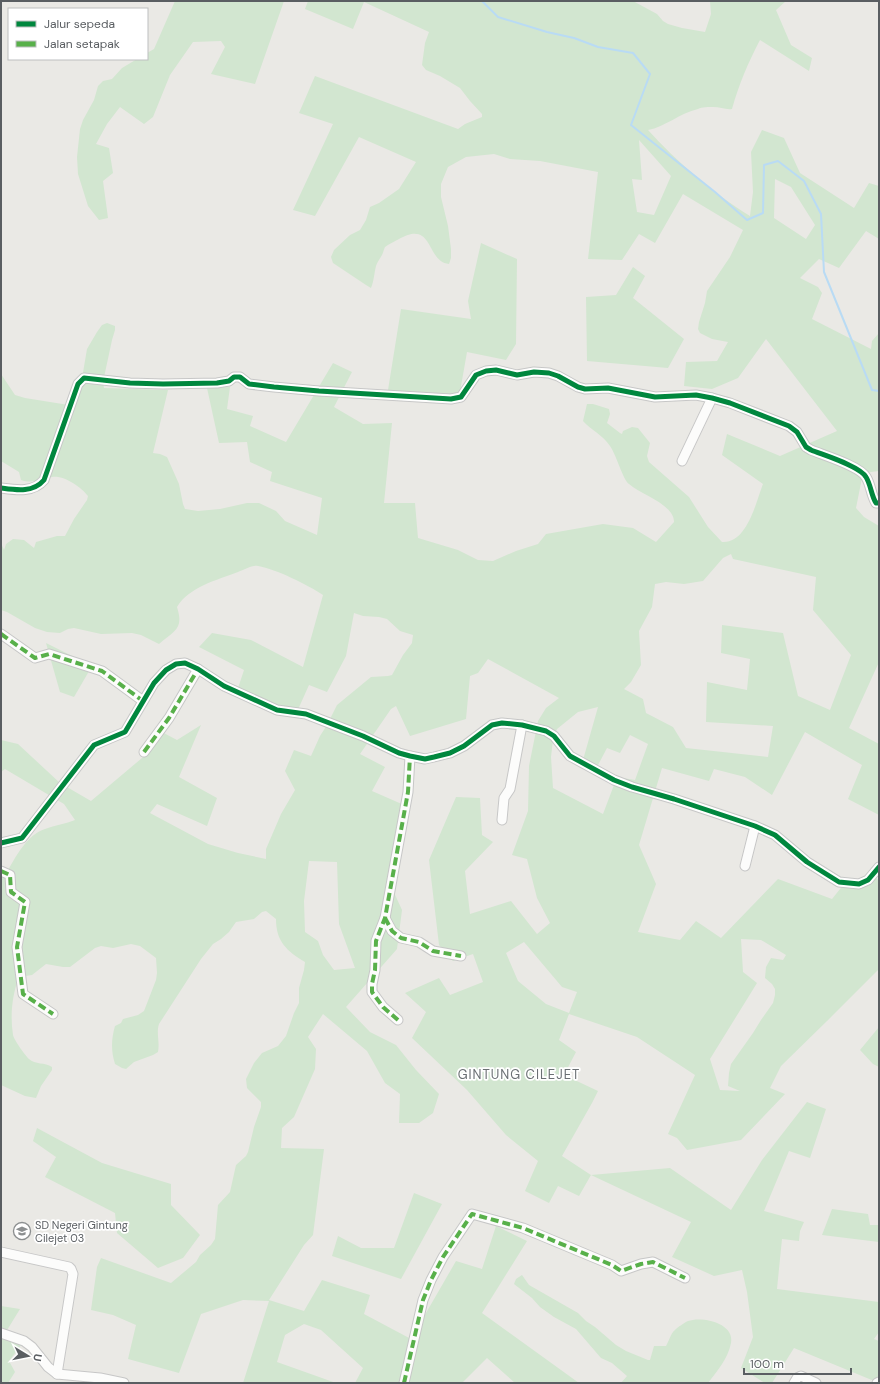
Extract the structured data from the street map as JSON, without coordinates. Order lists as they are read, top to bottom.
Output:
{
  "districts": ["GINTUNG CILEJET"],
  "places": {
    "school or university": ["SD Negeri Gintung Cilejet 03"]
  },
  "legend": ["Jalur sepeda", "Jalan setapak"],
  "scale_bar": "100 m",
  "north": "right"
}
